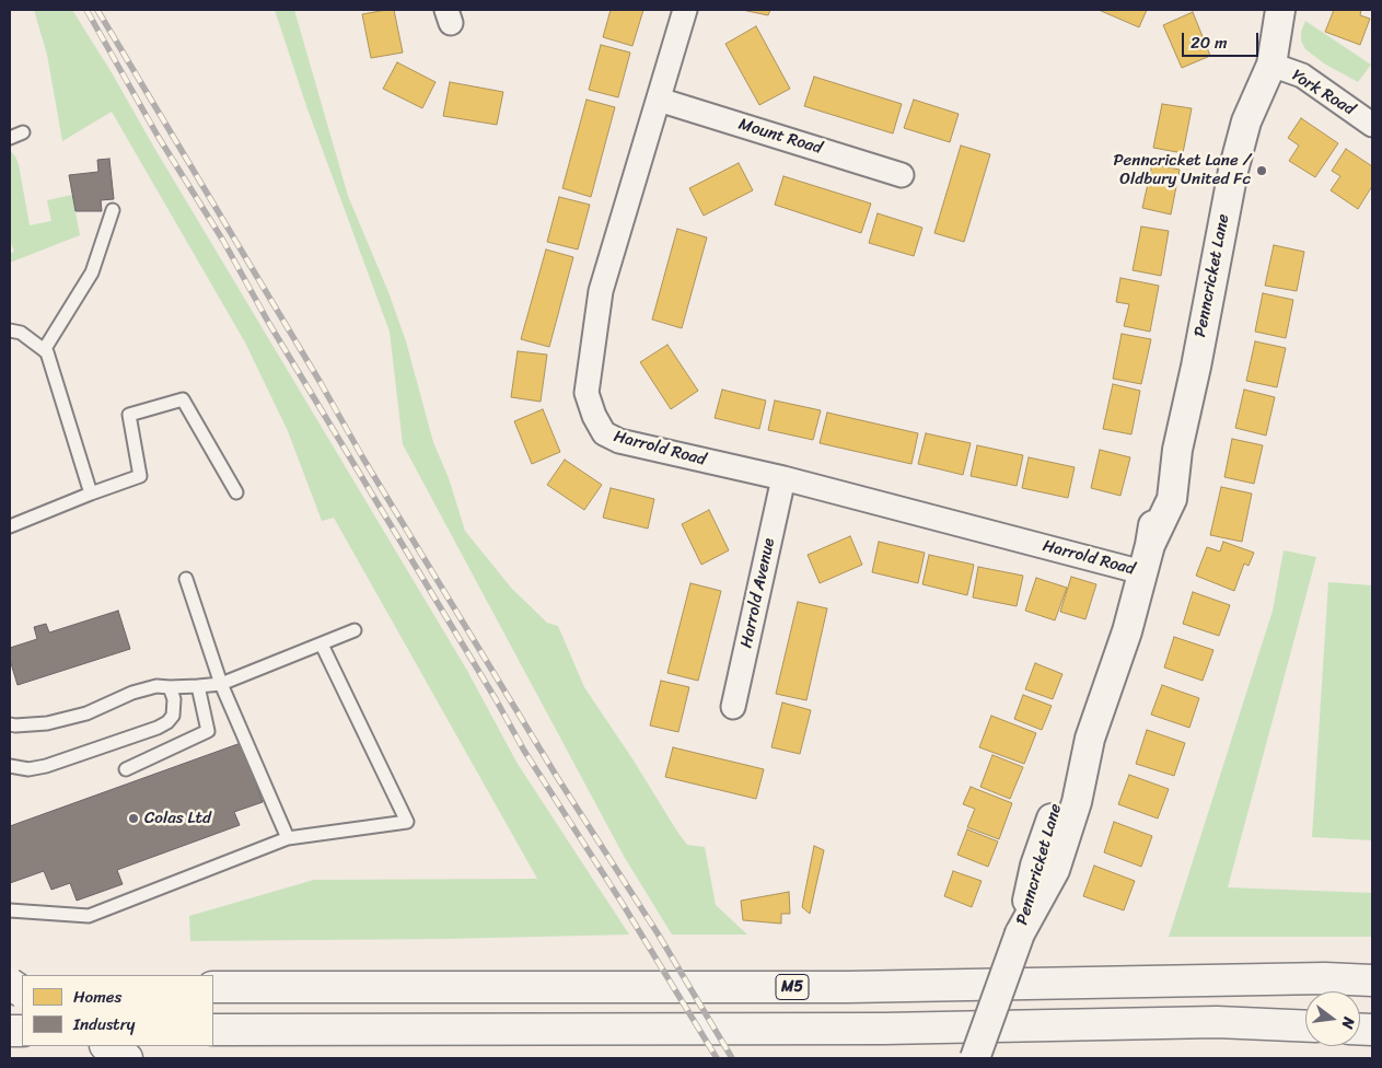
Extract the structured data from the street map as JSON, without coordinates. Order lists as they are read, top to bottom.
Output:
{
  "streets": {
    "highway": ["M5"],
    "street": [
      "York Road",
      "Mount Road",
      "Penncricket Lane",
      "Harrold Road",
      "Harrold Avenue"
    ]
  },
  "crossings": [
    ["York Road", "Penncricket Lane"],
    ["Mount Road", "Harrold Road"],
    ["Penncricket Lane", "Harrold Road"],
    ["Harrold Road", "Harrold Avenue"]
  ],
  "places": ["Penncricket Lane / Oldbury United Fc", "Colas Ltd"],
  "legend": ["Homes", "Industry"],
  "scale_bar": "20 m",
  "north": "right"
}
